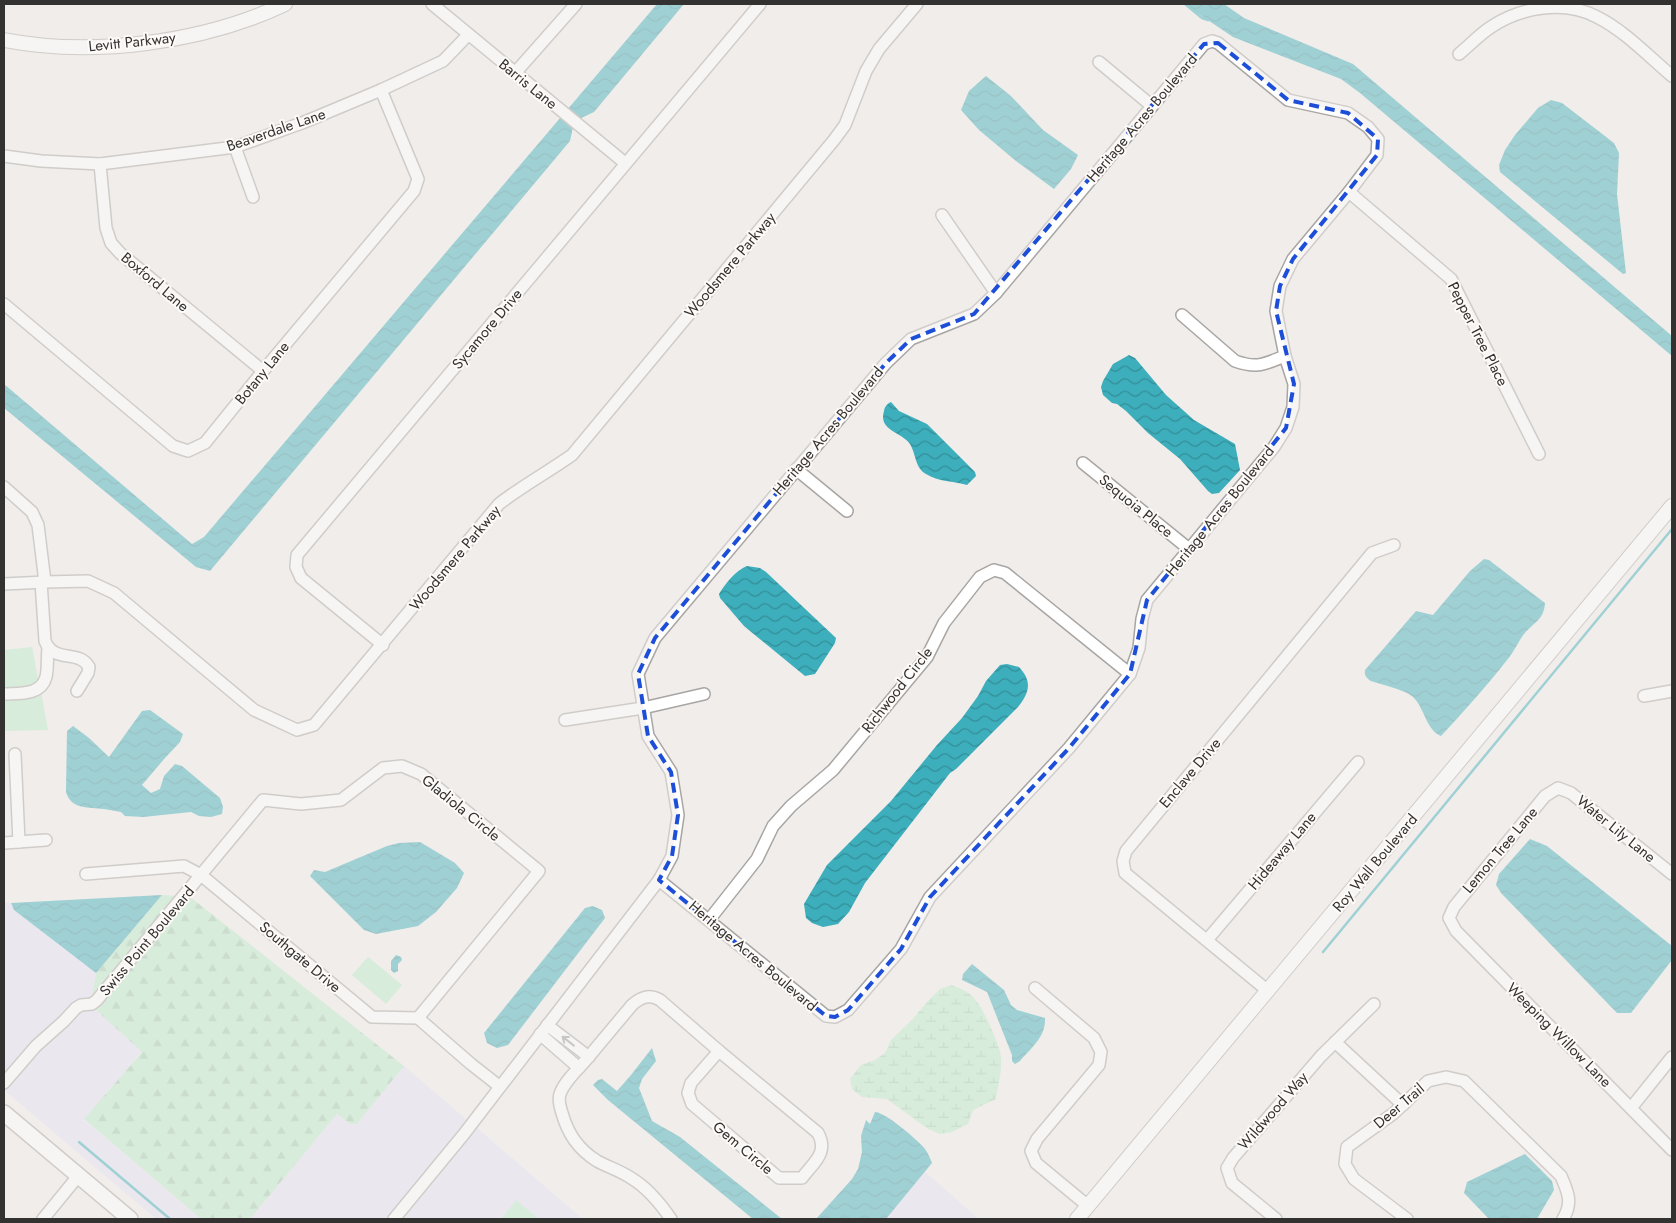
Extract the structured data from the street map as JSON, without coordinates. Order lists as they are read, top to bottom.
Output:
{
  "streets": {
    "street": [
      "Levitt Parkway",
      "Barris Lane",
      "Heritage Acres Boulevard",
      "Beaverdale Lane",
      "Woodsmere Parkway",
      "Boxford Lane",
      "Sycamore Drive",
      "Pepper Tree Place",
      "Botany Lane",
      "Sequoia Place",
      "Richwood Circle",
      "Enclave Drive",
      "Gladiola Circle",
      "Water Lily Lane",
      "Lemon Tree Lane",
      "Hideaway Lane",
      "Roy Wall Boulevard",
      "Swiss Point Boulevard",
      "Southgate Drive",
      "Weeping Willow Lane",
      "Deer Trail",
      "Wildwood Way",
      "Gem Circle"
    ]
  },
  "crossings": [
    ["Barris Lane", "Beaverdale Lane"],
    ["Barris Lane", "Sycamore Drive"],
    ["Heritage Acres Boulevard", "Pepper Tree Place"],
    ["Heritage Acres Boulevard", "Sequoia Place"],
    ["Heritage Acres Boulevard", "Richwood Circle"],
    ["Beaverdale Lane", "Boxford Lane"],
    ["Beaverdale Lane", "Botany Lane"],
    ["Woodsmere Parkway", "Sycamore Drive"],
    ["Boxford Lane", "Botany Lane"],
    ["Enclave Drive", "Hideaway Lane"],
    ["Enclave Drive", "Roy Wall Boulevard"],
    ["Gladiola Circle", "Swiss Point Boulevard"],
    ["Gladiola Circle", "Southgate Drive"],
    ["Water Lily Lane", "Lemon Tree Lane"],
    ["Lemon Tree Lane", "Weeping Willow Lane"],
    ["Swiss Point Boulevard", "Southgate Drive"]
  ]
}
